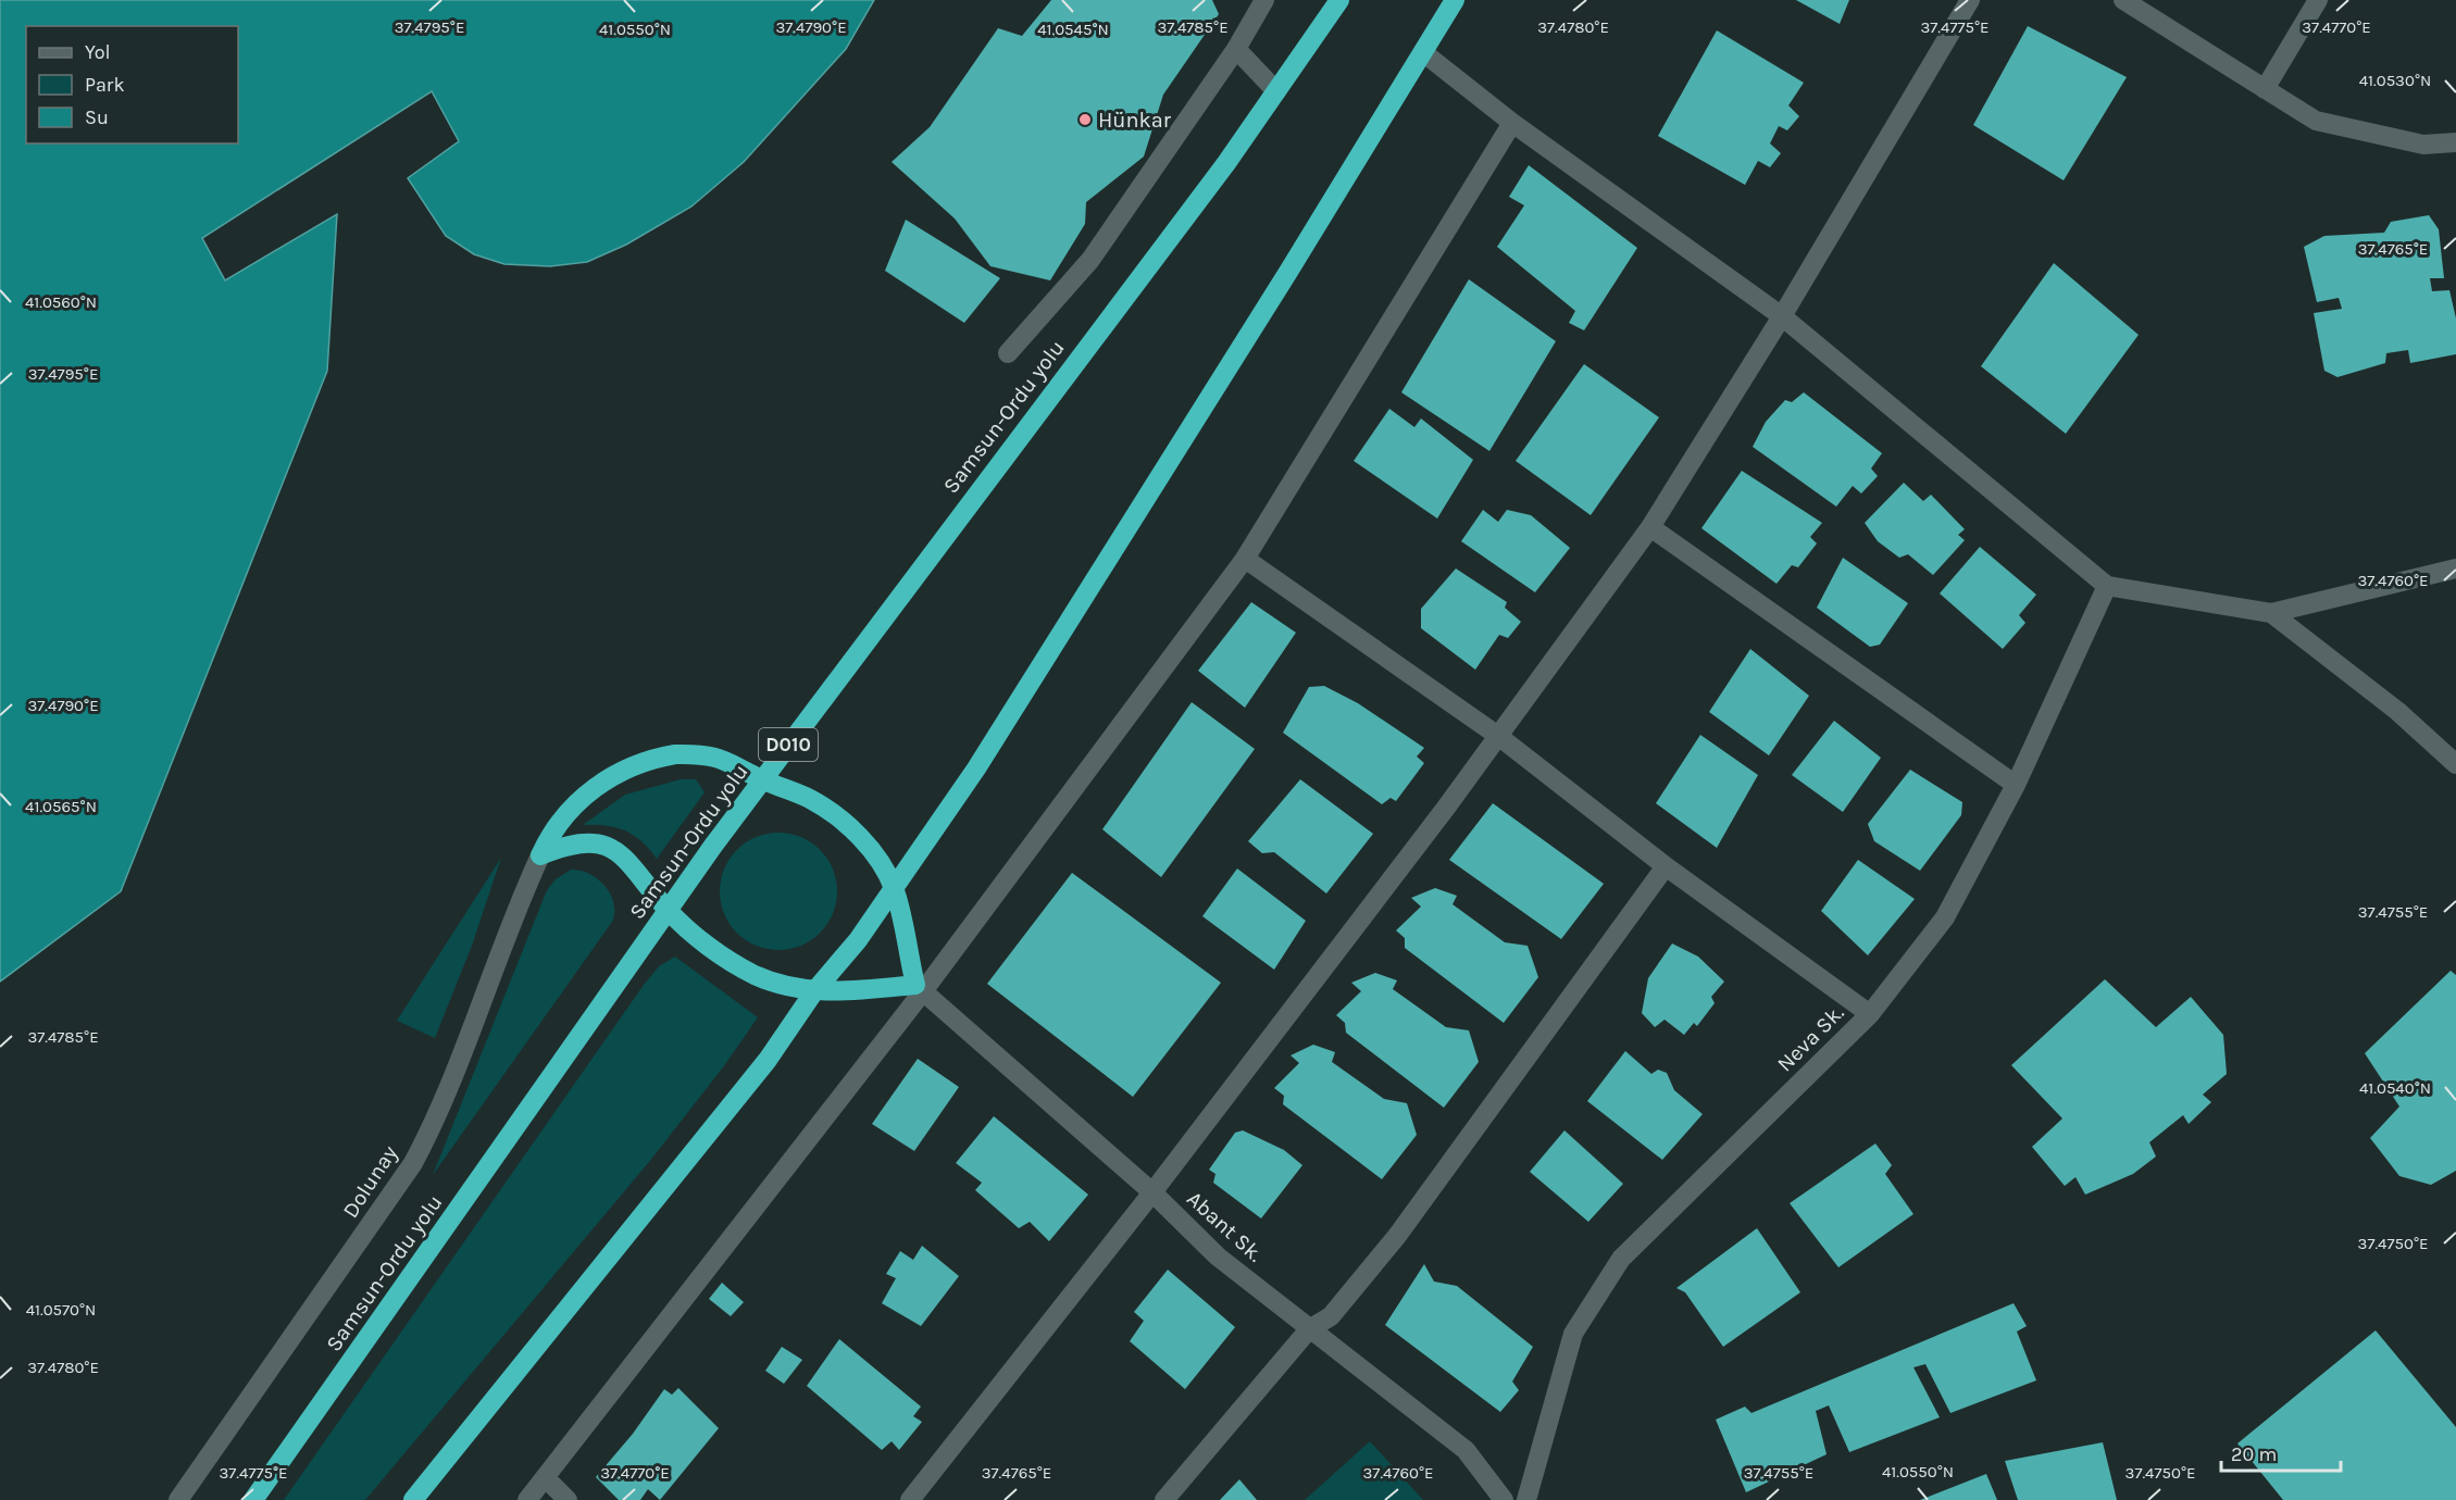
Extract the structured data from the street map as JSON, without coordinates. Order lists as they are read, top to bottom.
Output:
{
  "streets": {
    "highway": ["Samsun-Ordu yolu", "D010"],
    "street": ["Neva Sk.", "Dolunay", "Abant Sk."]
  },
  "places": ["Hünkar"],
  "legend": ["Yol", "Park", "Su"],
  "scale_bar": "20 m",
  "coordinates": [
    "37.4795°E",
    "37.4790°E",
    "37.4785°E",
    "37.4780°E",
    "37.4775°E",
    "37.4770°E",
    "41.0550°N",
    "41.0545°N",
    "41.0530°N",
    "37.4765°E",
    "41.0560°N",
    "37.4760°E",
    "41.0565°N",
    "37.4755°E",
    "41.0540°N",
    "37.4750°E",
    "41.0570°N"
  ]
}
